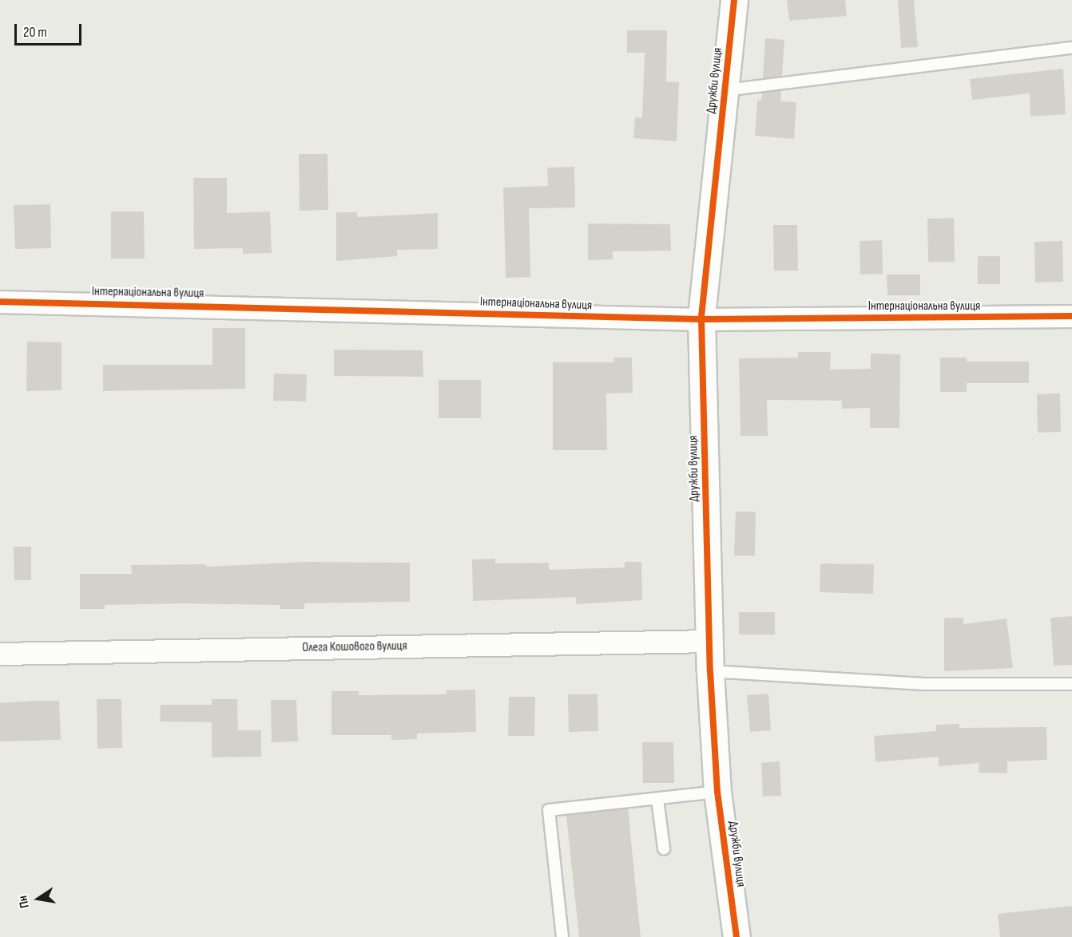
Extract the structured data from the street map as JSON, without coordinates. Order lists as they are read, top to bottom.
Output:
{
  "streets": {
    "street": ["Дружби вулиця", "Інтернаціональна вулиця", "Олега Кошового вулиця"]
  },
  "crossings": [
    ["Дружби вулиця", "Інтернаціональна вулиця"],
    ["Дружби вулиця", "Олега Кошового вулиця"]
  ],
  "scale_bar": "20 m",
  "north": "left"
}
